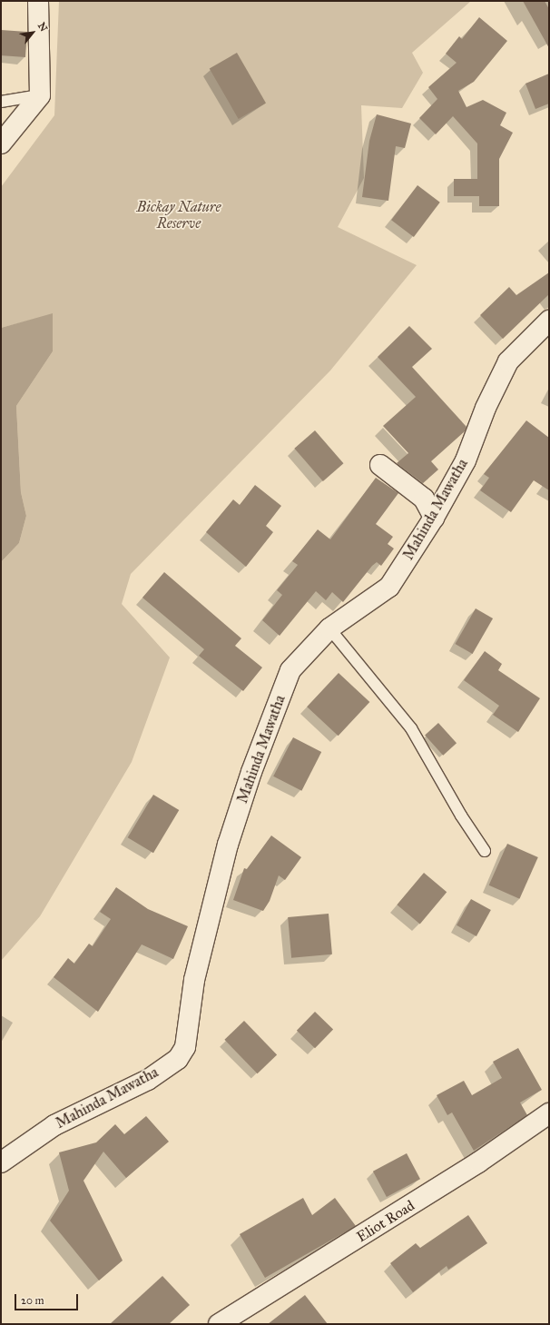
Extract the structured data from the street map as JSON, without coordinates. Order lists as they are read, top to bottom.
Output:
{
  "streets": {
    "street": ["Mahinda Mawatha", "Eliot Road"]
  },
  "parks": ["Bickay Nature Reserve"],
  "scale_bar": "20 m",
  "north": "top right"
}
